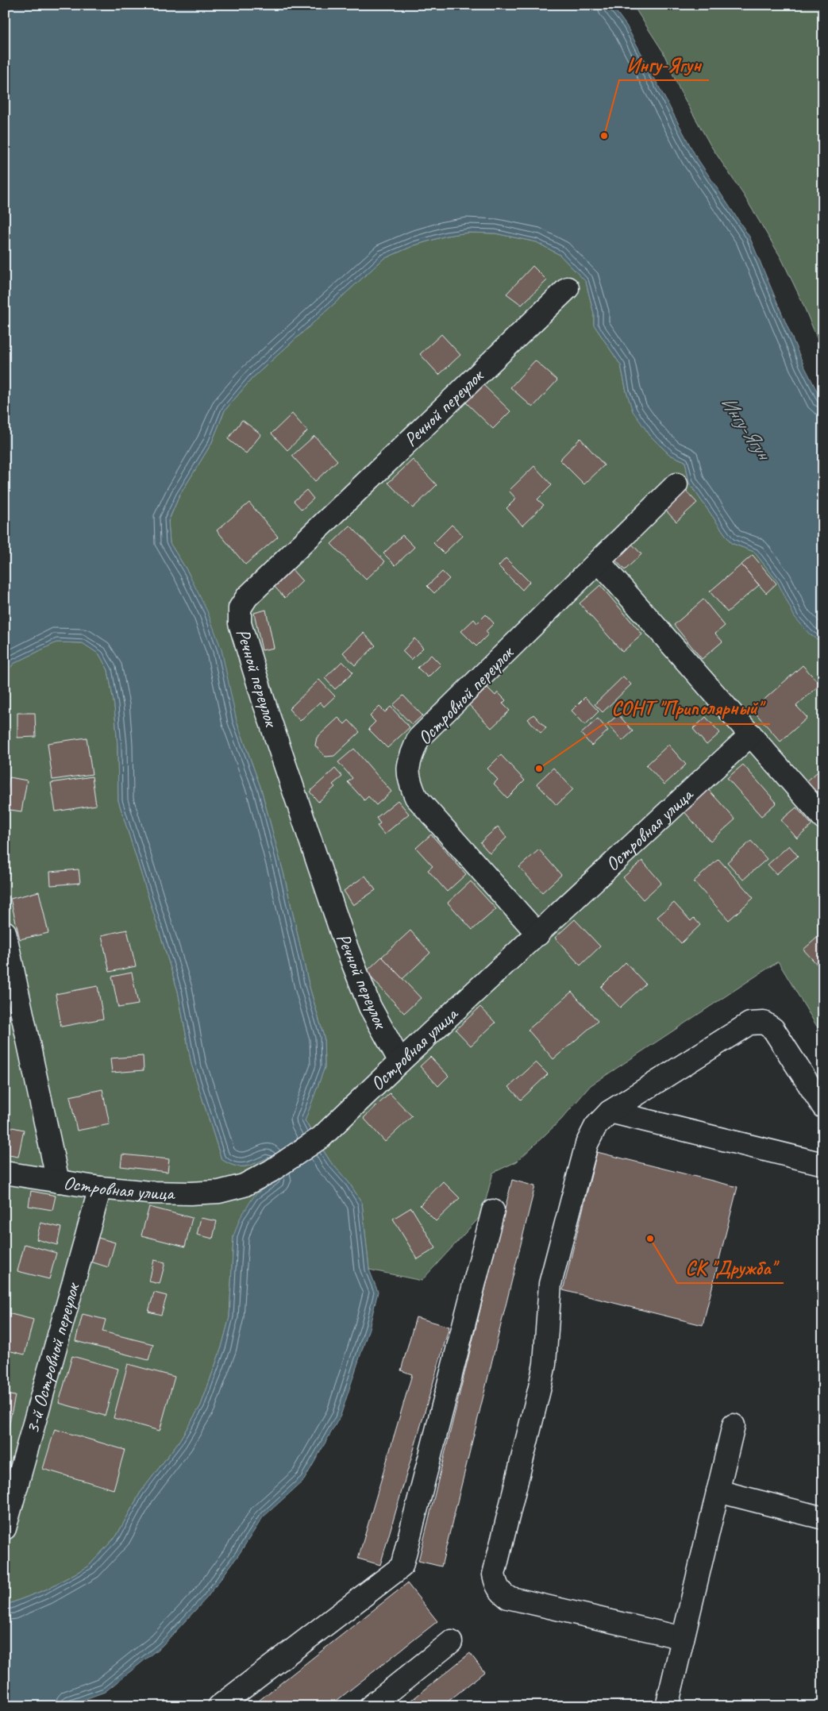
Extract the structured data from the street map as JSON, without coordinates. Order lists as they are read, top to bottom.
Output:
{
  "streets": {
    "lane": [
      "Речной переулок",
      "Островной переулок",
      "Островная улица",
      "3-й Островной переулок"
    ]
  },
  "crossings": [
    ["Речной переулок", "Островная улица"],
    ["Островной переулок", "Островная улица"],
    ["Островная улица", "3-й Островной переулок"]
  ],
  "water": ["Ингу-Ягун"],
  "places": ["Ингу-Ягун", "СОНТ \"Приполярный\"", "СК \"Дружба\""]
}
